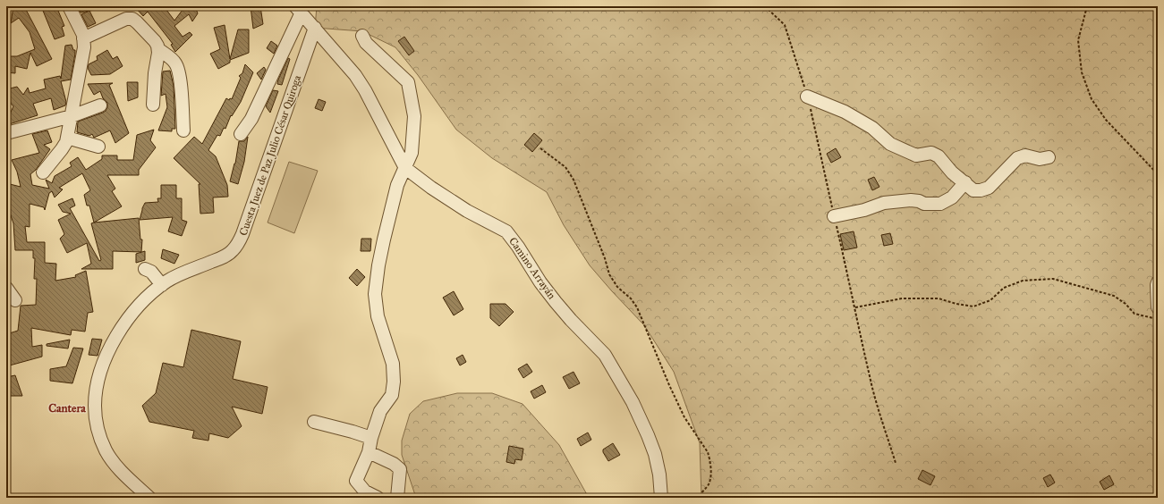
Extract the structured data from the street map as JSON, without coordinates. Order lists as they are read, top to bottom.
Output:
{
  "streets": {
    "street": ["Cuesta Juez de Paz Julio César Quiroga", "Camino Arrayán"]
  },
  "crossings": [
    ["Cuesta Juez de Paz Julio César Quiroga", "Camino Arrayán"]
  ],
  "districts": ["Cantera"]
}
